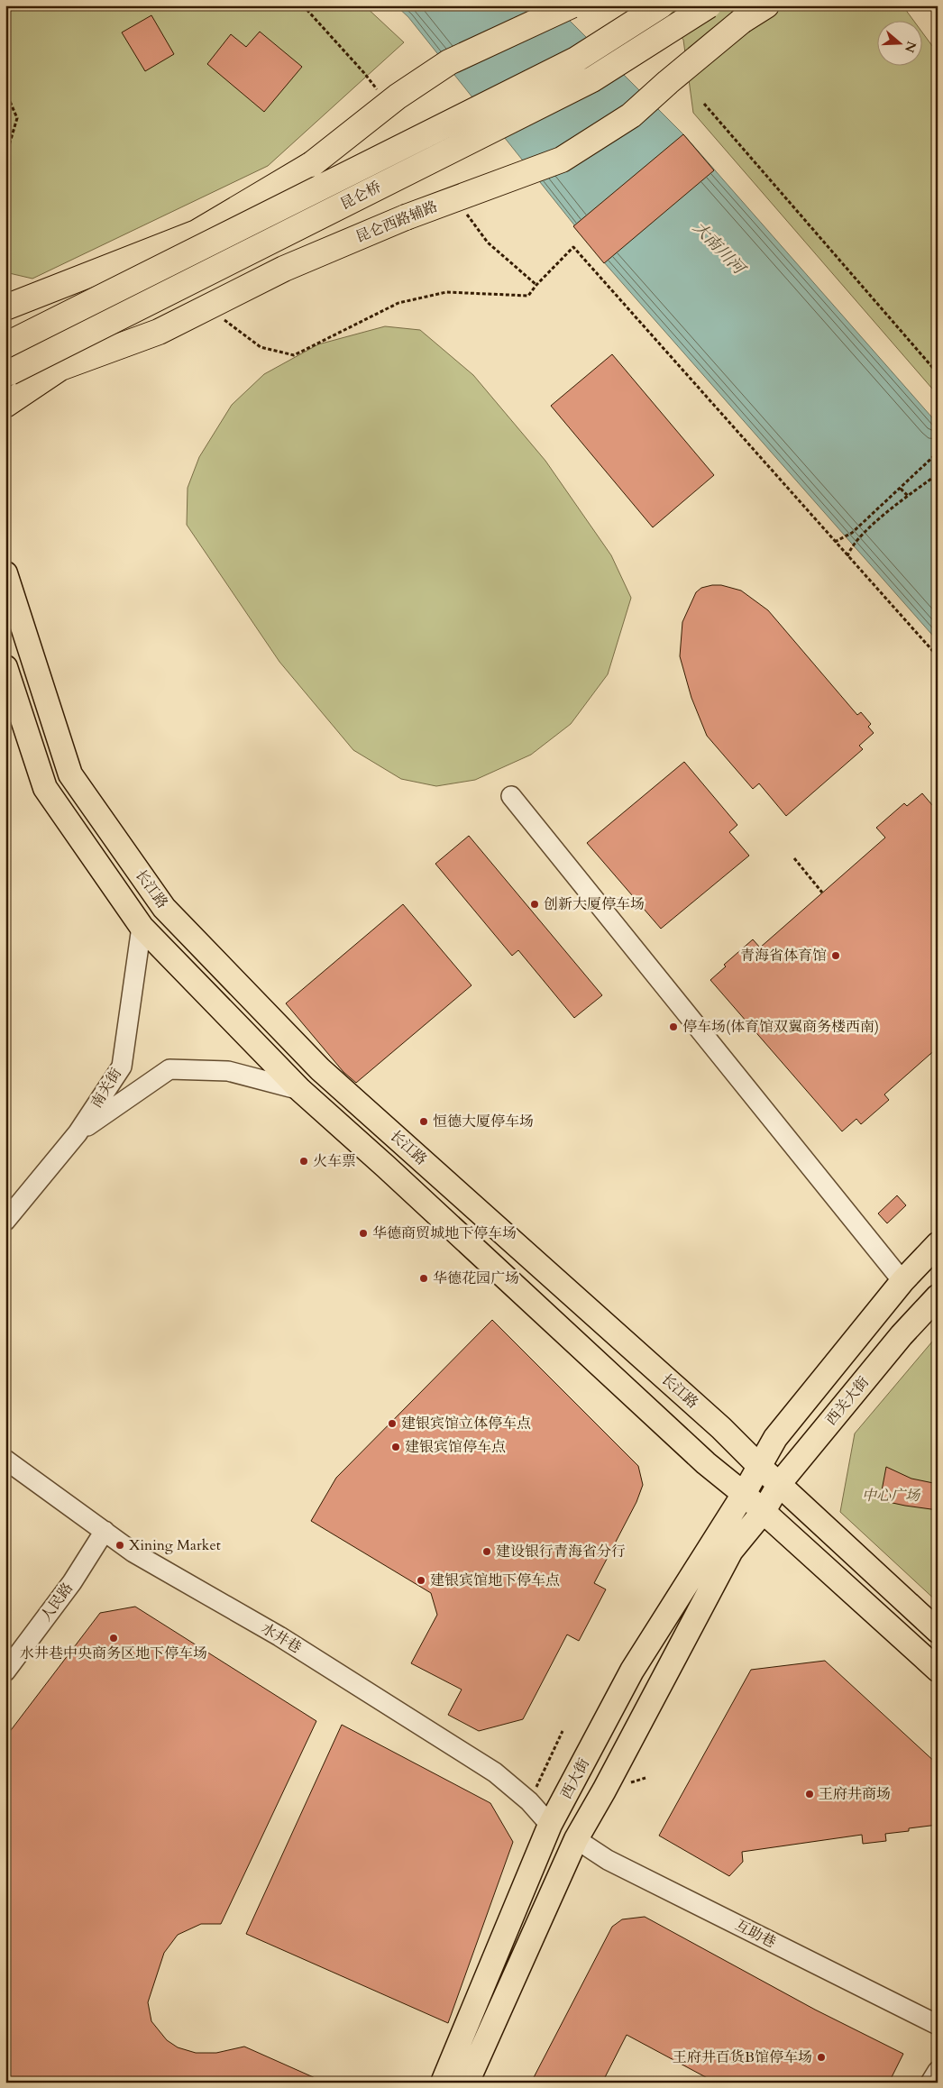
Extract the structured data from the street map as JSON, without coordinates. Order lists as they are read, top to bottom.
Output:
{
  "streets": {
    "highway": ["昆仑桥", "昆仑西路辅路"],
    "main road": ["长江路", "西关大街", "西大街"],
    "street": [
      "南关街",
      "人民路",
      "水井巷",
      "互助巷"
    ]
  },
  "crossings": [
    ["长江路", "南关街"],
    ["长江路", "西关大街"],
    ["长江路", "西大街"],
    ["西关大街", "西大街"],
    ["人民路", "水井巷"],
    ["水井巷", "西大街"],
    ["西大街", "互助巷"]
  ],
  "water": ["大南川河"],
  "parks": ["中心广场"],
  "places": [
    "创新大厦停车场",
    "青海省体育馆",
    "停车场(体育馆双翼商务楼西南)",
    "恒德大厦停车场",
    "火车票",
    "华德商贸城地下停车场",
    "华德花园广场",
    "建银宾馆立体停车点",
    "建银宾馆停车点",
    "Xining Market",
    "建设银行青海省分行",
    "建银宾馆地下停车点",
    "水井巷中央商务区地下停车场",
    "王府井商场",
    "王府井百货B馆停车场"
  ],
  "north": "right"
}
